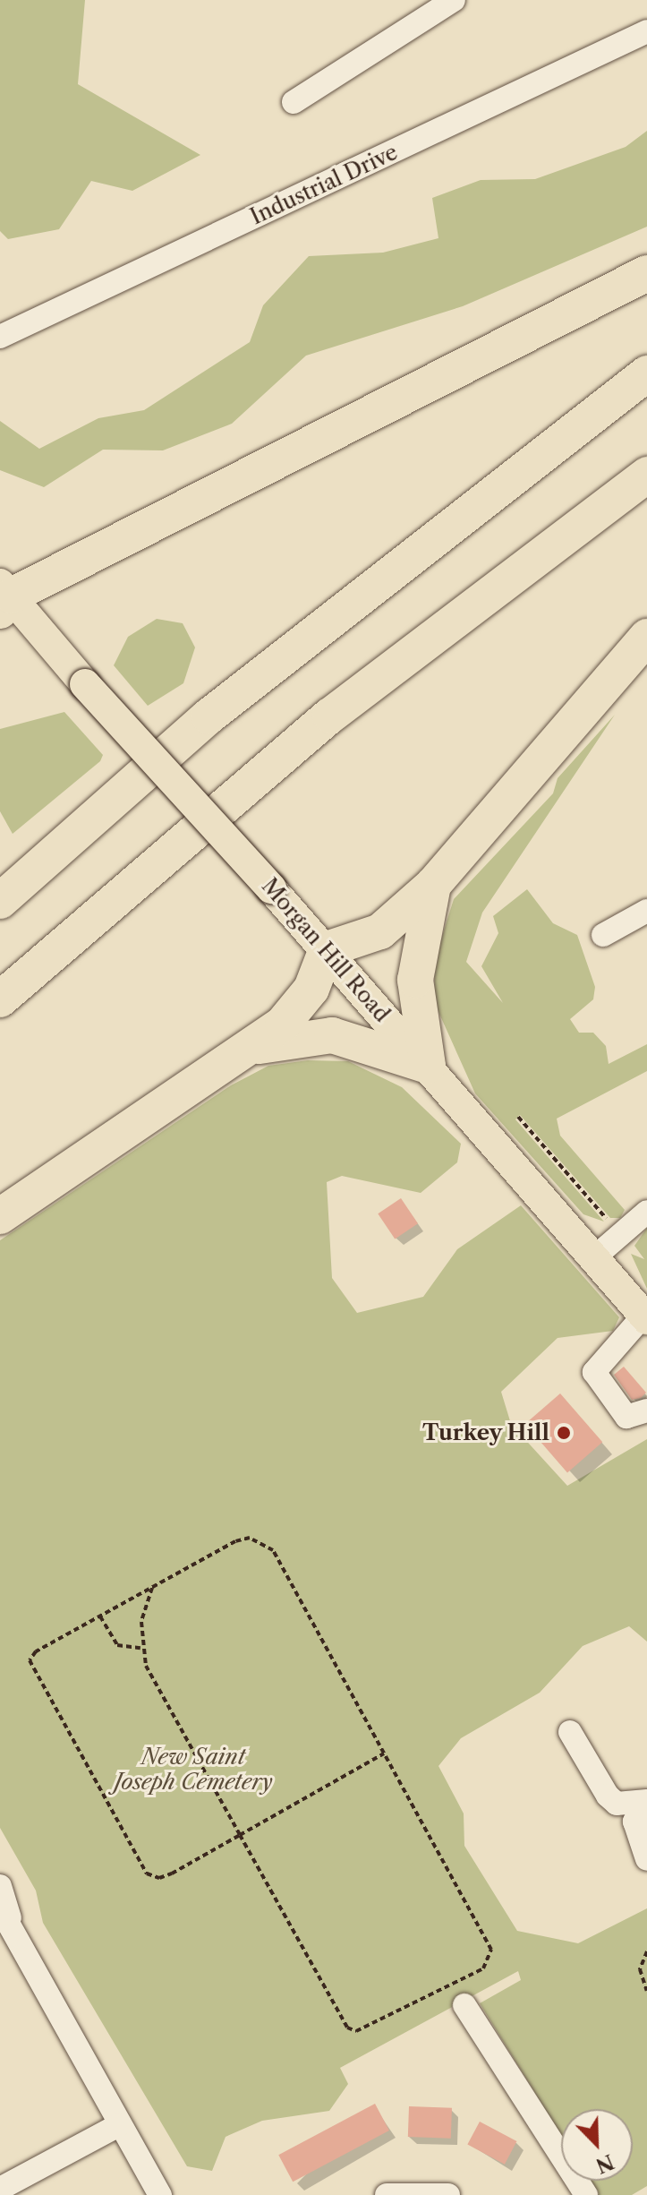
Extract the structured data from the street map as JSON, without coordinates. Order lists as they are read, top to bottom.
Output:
{
  "streets": {
    "main road": ["Morgan Hill Road"],
    "street": ["Industrial Drive"]
  },
  "parks": ["New Saint Joseph Cemetery"],
  "places": ["Turkey Hill"],
  "north": "bottom right"
}
